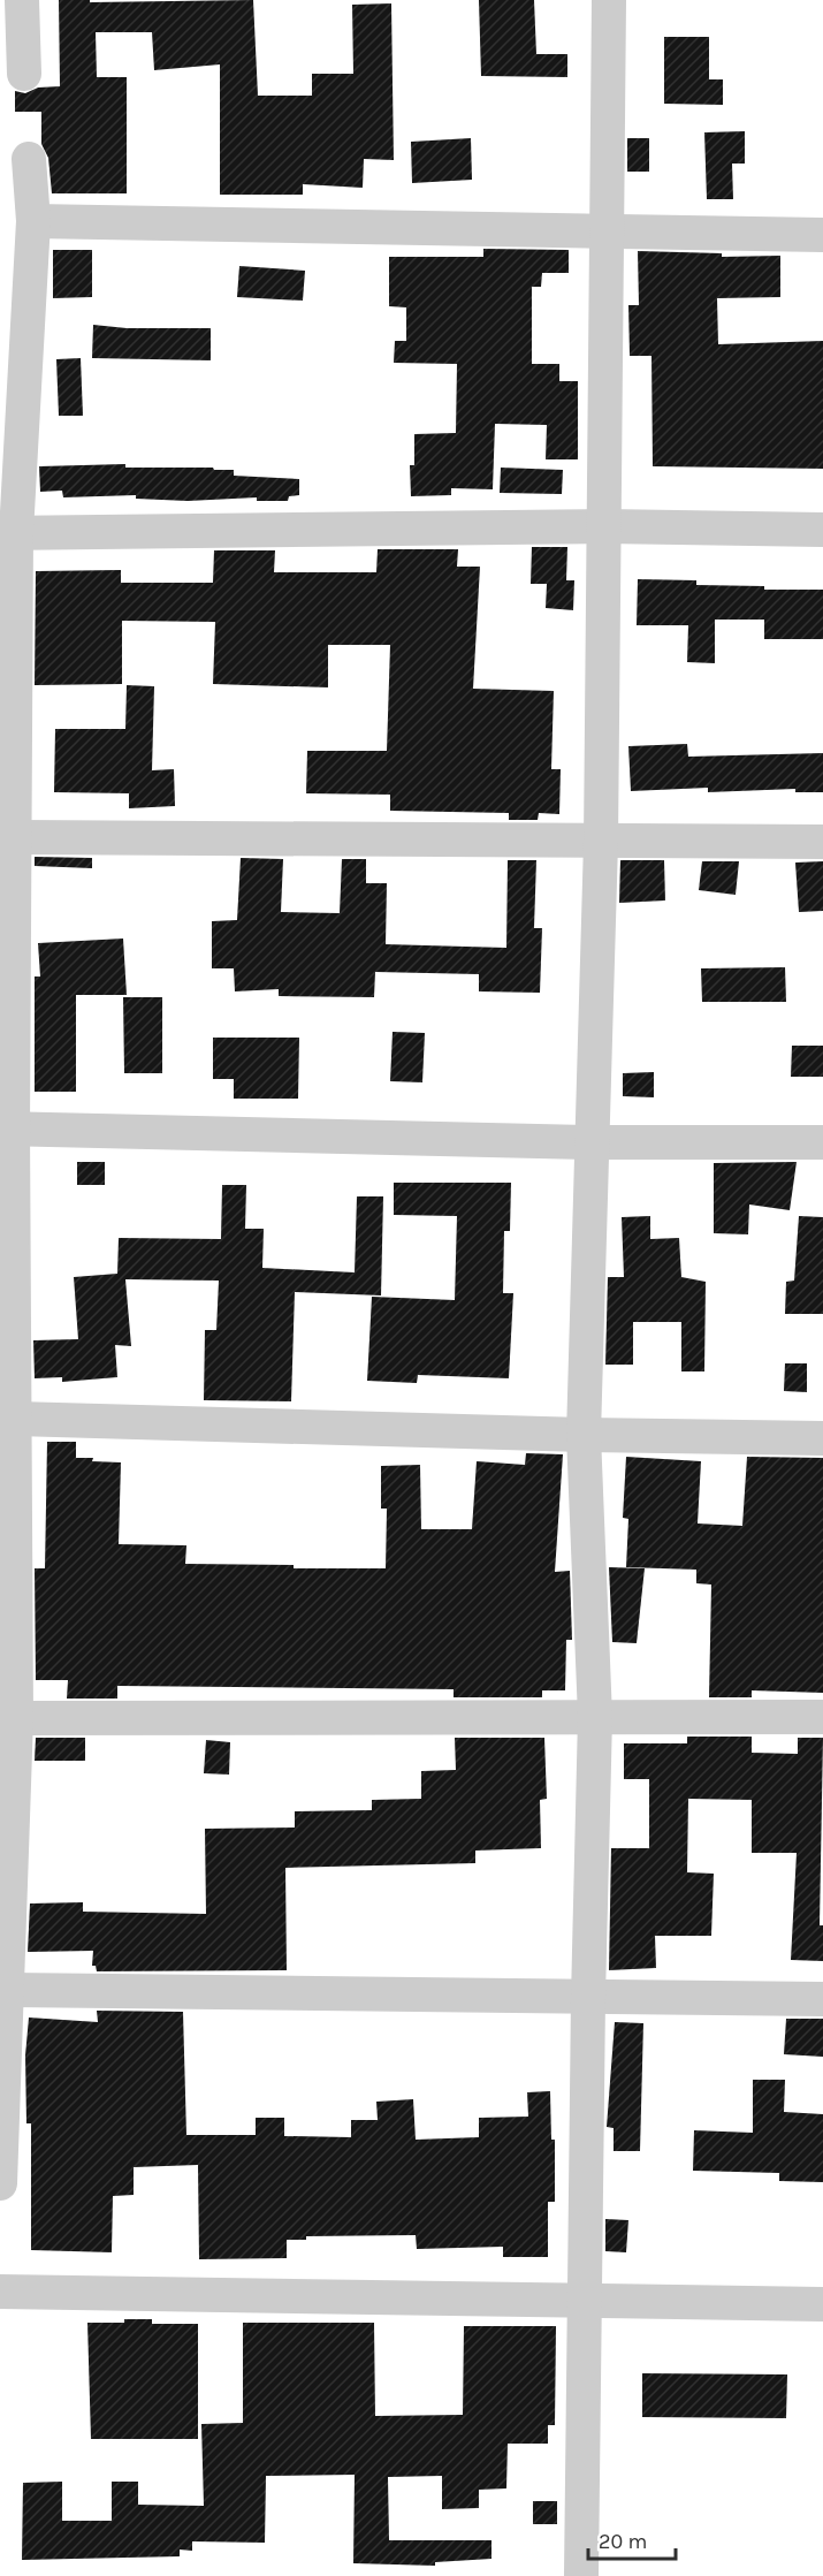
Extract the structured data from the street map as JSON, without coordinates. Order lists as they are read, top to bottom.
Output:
{
  "scale_bar": "20 m"
}
